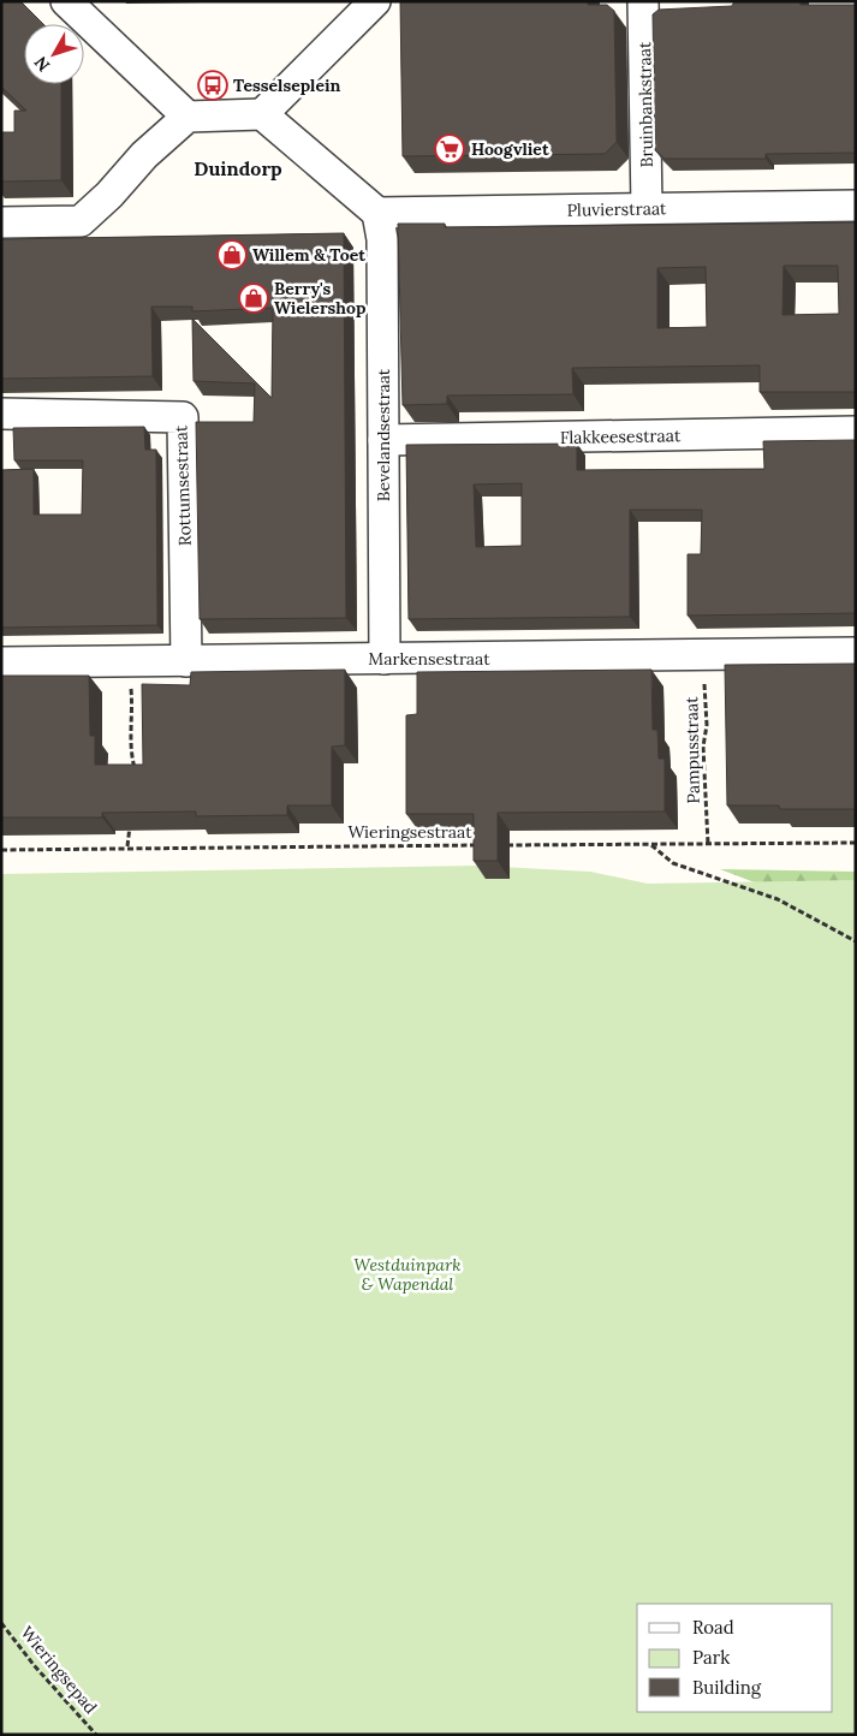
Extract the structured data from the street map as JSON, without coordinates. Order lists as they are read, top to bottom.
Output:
{
  "streets": {
    "street": [
      "Bruinbankstraat",
      "Pluvierstraat",
      "Bevelandsestraat",
      "Flakkeesestraat",
      "Rottumsestraat",
      "Markensestraat"
    ],
    "path": ["Pampusstraat", "Wieringsestraat", "Wieringsepad"]
  },
  "crossings": [
    ["Bruinbankstraat", "Pluvierstraat"],
    ["Pluvierstraat", "Bevelandsestraat"],
    ["Bevelandsestraat", "Flakkeesestraat"],
    ["Bevelandsestraat", "Markensestraat"],
    ["Rottumsestraat", "Markensestraat"],
    ["Markensestraat", "Pampusstraat"]
  ],
  "districts": ["Duindorp"],
  "parks": ["Westduinpark & Wapendal"],
  "places": {
    "bus stop": ["Tesselseplein"],
    "supermarket": ["Hoogvliet"],
    "shop": ["Willem & Toet", "Berry's Wielershop"]
  },
  "legend": ["Road", "Park", "Building"],
  "north": "bottom left"
}
